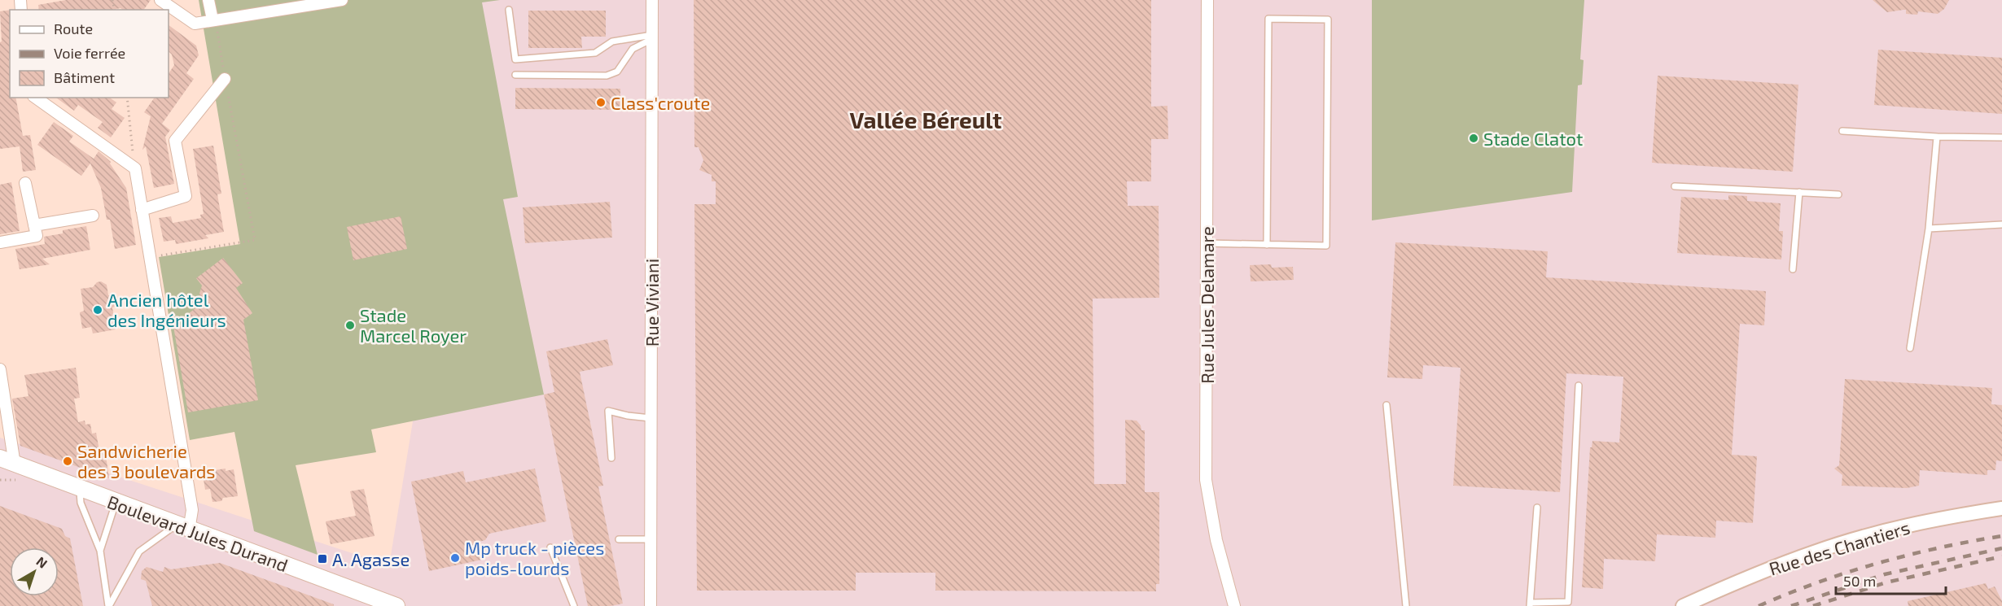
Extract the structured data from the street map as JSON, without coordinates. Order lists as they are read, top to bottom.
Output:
{
  "streets": {
    "main road": ["Boulevard Jules Durand"],
    "street": ["Rue Viviani", "Rue Jules Delamare", "Rue des Chantiers"]
  },
  "districts": ["Vallée Béreult"],
  "places": {
    "other": [
      "Class'croute",
      "Stade Clatot",
      "Ancien hôtel des Ingénieurs",
      "Stade Marcel Royer",
      "Sandwicherie des 3 boulevards",
      "Mp truck - pièces poids-lourds"
    ],
    "transit": ["A. Agasse"]
  },
  "legend": ["Route", "Voie ferrée", "Bâtiment"],
  "scale_bar": "50 m",
  "north": "top right"
}
